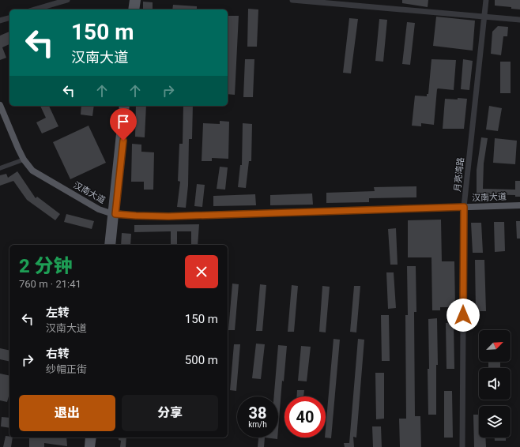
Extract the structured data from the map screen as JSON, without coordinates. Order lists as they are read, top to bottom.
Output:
{
  "streets": {
    "main road": ["汉南大道"],
    "street": ["月亮湾路"]
  },
  "crossings": [
    ["月亮湾路", "汉南大道"]
  ],
  "north": "top right",
  "page": {
    "turn": ["150 m", "汉南大道"],
    "heading": ["2 分钟", "760 m · 21:41"],
    "list": [
      {
        "name": "左转",
        "note": "汉南大道",
        "value": "150 m"
      },
      {
        "name": "右转",
        "note": "纱帽正街",
        "value": "500 m"
      }
    ],
    "buttons": ["退出", "分享"],
    "speed": "38 km/h",
    "limit": "40"
  }
}
